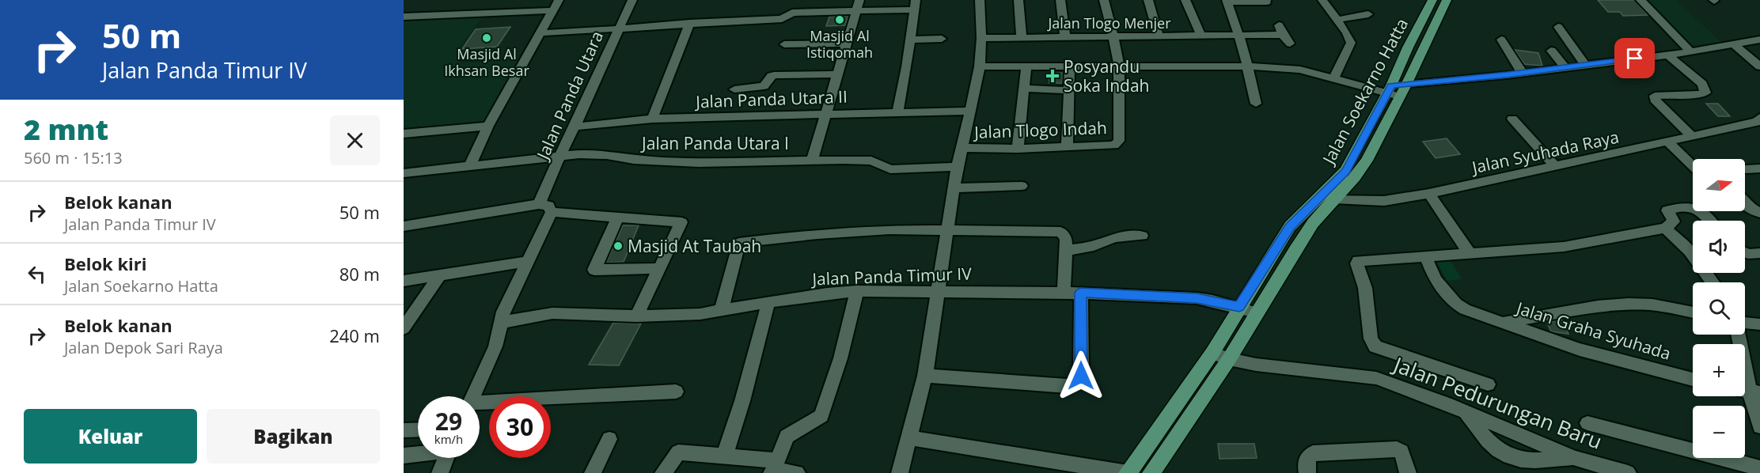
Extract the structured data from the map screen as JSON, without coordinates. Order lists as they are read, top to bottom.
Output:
{
  "streets": {
    "main road": ["Jalan Soekarno Hatta"],
    "street": [
      "Jalan Tlogo Menjer",
      "Jalan Panda Utara",
      "Jalan Panda Utara II",
      "Jalan Tlogo Indah",
      "Jalan Panda Utara I",
      "Jalan Syuhada Raya",
      "Jalan Panda Timur IV",
      "Jalan Graha Syuhada",
      "Jalan Pedurungan Baru"
    ]
  },
  "crossings": [
    ["Jalan Soekarno Hatta", "Jalan Panda Timur IV"],
    ["Jalan Soekarno Hatta", "Jalan Pedurungan Baru"],
    ["Jalan Panda Utara", "Jalan Panda Utara II"],
    ["Jalan Panda Utara", "Jalan Panda Utara I"]
  ],
  "places": {
    "other": ["Masjid Al Istiqomah", "Masjid Al Ikhsan Besar", "Masjid At Taubah"],
    "health": ["Posyandu Soka Indah"]
  },
  "north": "right",
  "page": {
    "turn": ["50 m", "Jalan Panda Timur IV"],
    "heading": ["2 mnt", "560 m · 15:13"],
    "map_buttons": ["+", "−"],
    "list": [
      {
        "name": "Belok kanan",
        "note": "Jalan Panda Timur IV",
        "value": "50 m"
      },
      {
        "name": "Belok kiri",
        "note": "Jalan Soekarno Hatta",
        "value": "80 m"
      },
      {
        "name": "Belok kanan",
        "note": "Jalan Depok Sari Raya",
        "value": "240 m"
      }
    ],
    "speed": "29 km/h",
    "limit": "30",
    "buttons": ["Keluar", "Bagikan"]
  }
}
